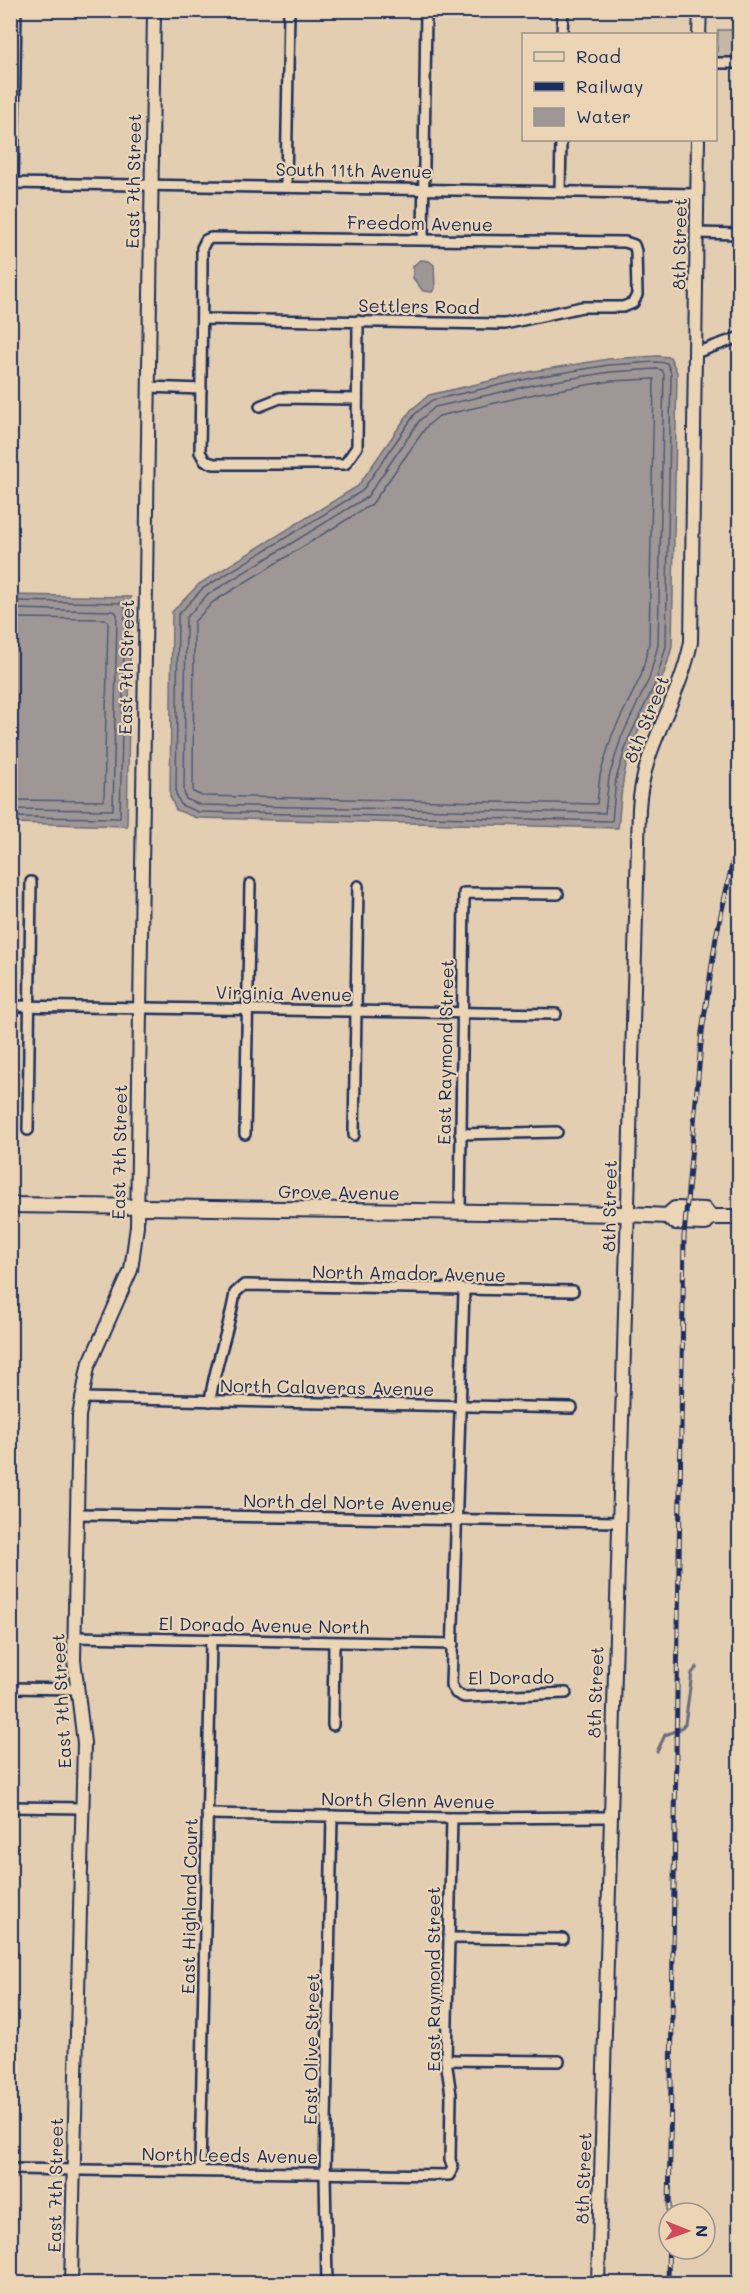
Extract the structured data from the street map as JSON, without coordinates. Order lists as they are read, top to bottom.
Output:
{
  "streets": {
    "main road": ["Grove Avenue"],
    "street": [
      "South 11th Avenue",
      "East 7th Street",
      "Freedom Avenue",
      "8th Street",
      "Settlers Road",
      "Virginia Avenue",
      "East Raymond Street",
      "North Amador Avenue",
      "North Calaveras Avenue",
      "North del Norte Avenue",
      "El Dorado Avenue North",
      "El Dorado",
      "North Glenn Avenue",
      "East Highland Court",
      "East Olive Street",
      "North Leeds Avenue"
    ]
  },
  "crossings": [
    ["South 11th Avenue", "East 7th Street"],
    ["South 11th Avenue", "8th Street"],
    ["East 7th Street", "Virginia Avenue"],
    ["East 7th Street", "Grove Avenue"],
    ["East 7th Street", "North Calaveras Avenue"],
    ["East 7th Street", "North del Norte Avenue"],
    ["East 7th Street", "El Dorado Avenue North"],
    ["East 7th Street", "North Leeds Avenue"],
    ["Freedom Avenue", "Settlers Road"],
    ["8th Street", "Grove Avenue"],
    ["8th Street", "North del Norte Avenue"],
    ["8th Street", "North Glenn Avenue"],
    ["Virginia Avenue", "East Raymond Street"],
    ["East Raymond Street", "Grove Avenue"],
    ["East Raymond Street", "North Glenn Avenue"],
    ["East Raymond Street", "North Leeds Avenue"],
    ["North Amador Avenue", "North Calaveras Avenue"],
    ["El Dorado Avenue North", "El Dorado"],
    ["El Dorado Avenue North", "East Highland Court"],
    ["North Glenn Avenue", "East Highland Court"],
    ["North Glenn Avenue", "East Olive Street"],
    ["East Highland Court", "North Leeds Avenue"],
    ["East Olive Street", "North Leeds Avenue"]
  ],
  "legend": ["Road", "Railway", "Water"],
  "north": "right"
}
